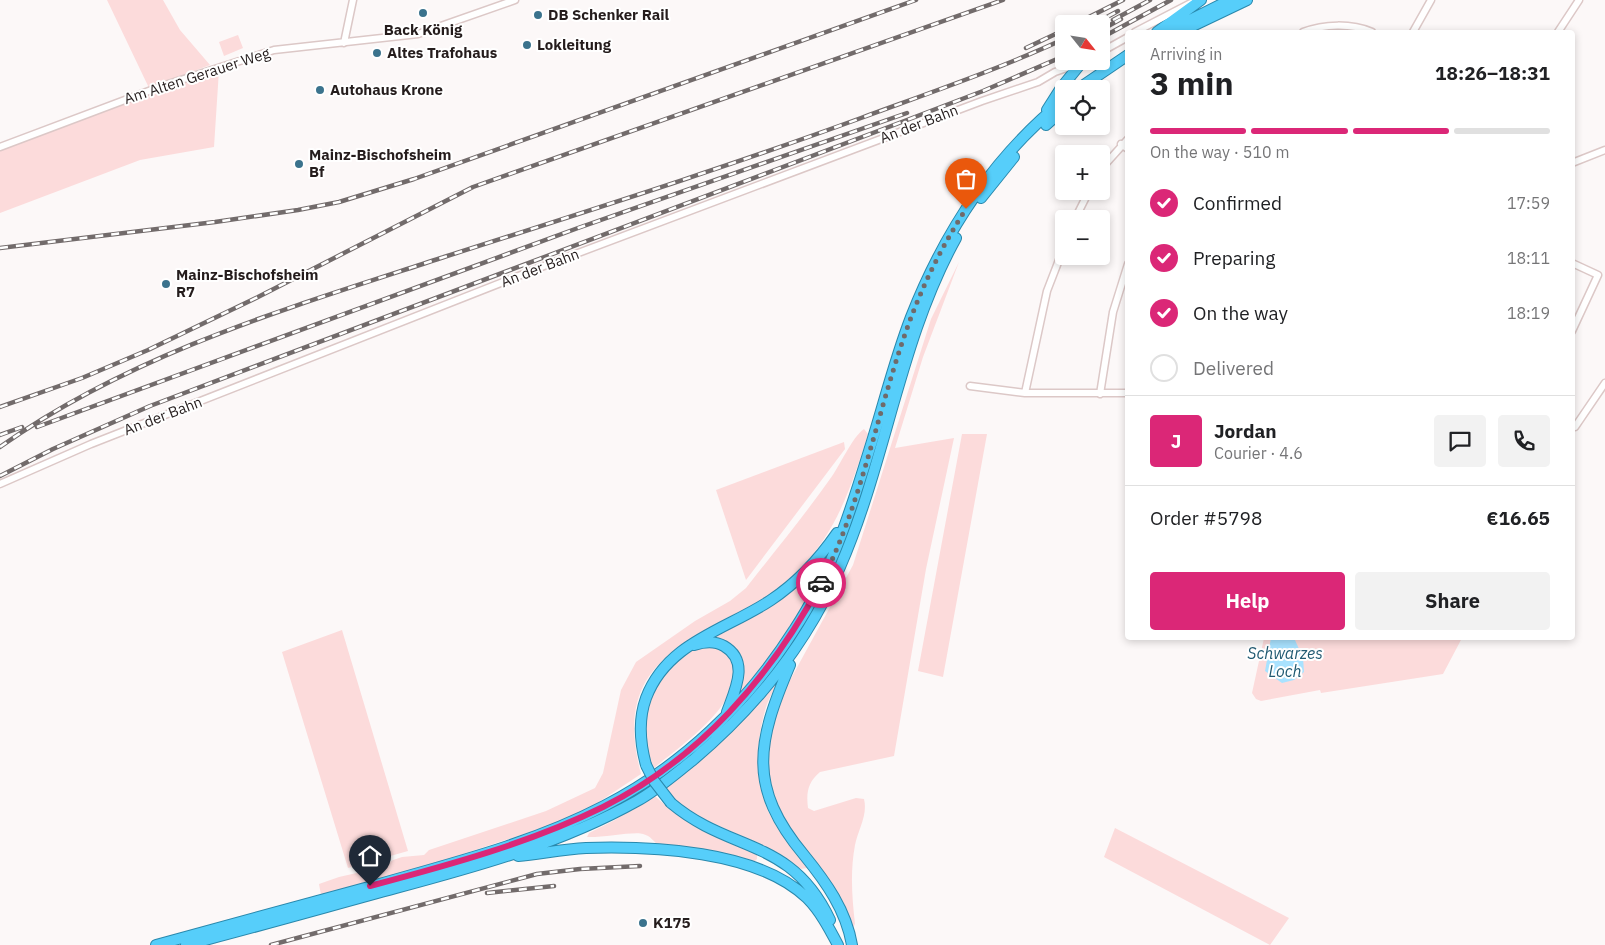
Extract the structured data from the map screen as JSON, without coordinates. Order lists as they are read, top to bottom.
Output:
{
  "streets": {
    "street": ["Am Alten Gerauer Weg", "An der Bahn"]
  },
  "water": ["Schwarzes Loch"],
  "places": [
    "Back König",
    "DB Schenker Rail",
    "Lokleitung",
    "Altes Trafohaus",
    "Autohaus Krone",
    "Mainz-Bischofsheim Bf",
    "Mainz-Bischofsheim R7",
    "K175"
  ],
  "north": "bottom right",
  "page": {
    "map_buttons": ["+", "−"],
    "heading": ["3 min", "Arriving in", "18:26–18:31"],
    "panel": [
      "Jordan",
      "Courier · 4.6",
      "Order #5798",
      "€16.65"
    ],
    "bar": "On the way · 510 m",
    "list": [
      ["Confirmed", "17:59"],
      ["Preparing", "18:11"],
      ["On the way", "18:19"],
      "Delivered"
    ],
    "round": "J",
    "buttons": ["Help", "Share"]
  }
}
